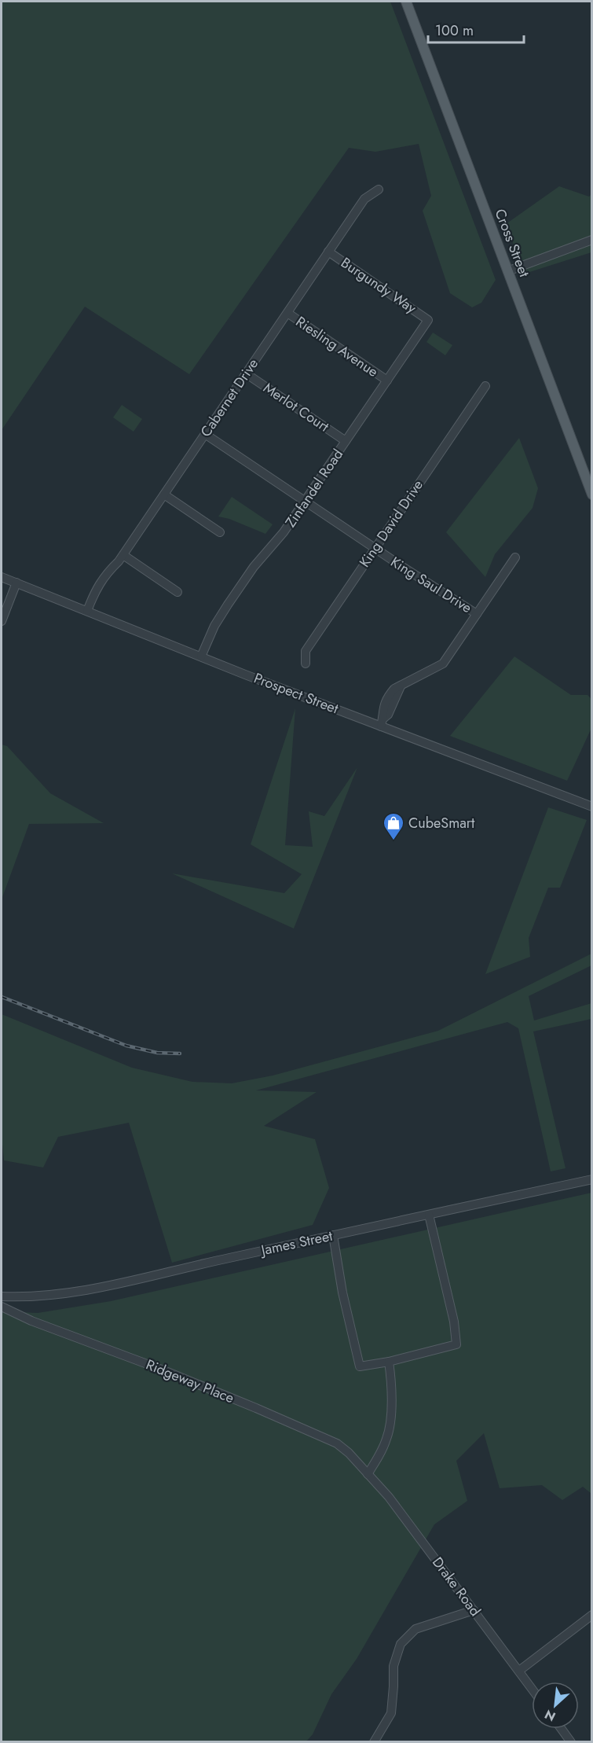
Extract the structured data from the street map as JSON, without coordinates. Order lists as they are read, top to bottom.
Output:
{
  "streets": {
    "main road": ["Cross Street"],
    "street": [
      "Burgundy Way",
      "Riesling Avenue",
      "Cabernet Drive",
      "Merlot Court",
      "Zinfandel Road",
      "King David Drive",
      "King Saul Drive",
      "Prospect Street",
      "James Street",
      "Ridgeway Place",
      "Drake Road"
    ]
  },
  "crossings": [
    ["Burgundy Way", "Cabernet Drive"],
    ["Burgundy Way", "Zinfandel Road"],
    ["Riesling Avenue", "Cabernet Drive"],
    ["Riesling Avenue", "Zinfandel Road"],
    ["Cabernet Drive", "Merlot Court"],
    ["Cabernet Drive", "King Saul Drive"],
    ["Cabernet Drive", "Prospect Street"],
    ["Merlot Court", "Zinfandel Road"],
    ["Zinfandel Road", "King Saul Drive"],
    ["Zinfandel Road", "Prospect Street"],
    ["King David Drive", "King Saul Drive"],
    ["Ridgeway Place", "Drake Road"]
  ],
  "places": {
    "shop": ["CubeSmart"]
  },
  "scale_bar": "100 m",
  "north": "bottom left"
}
